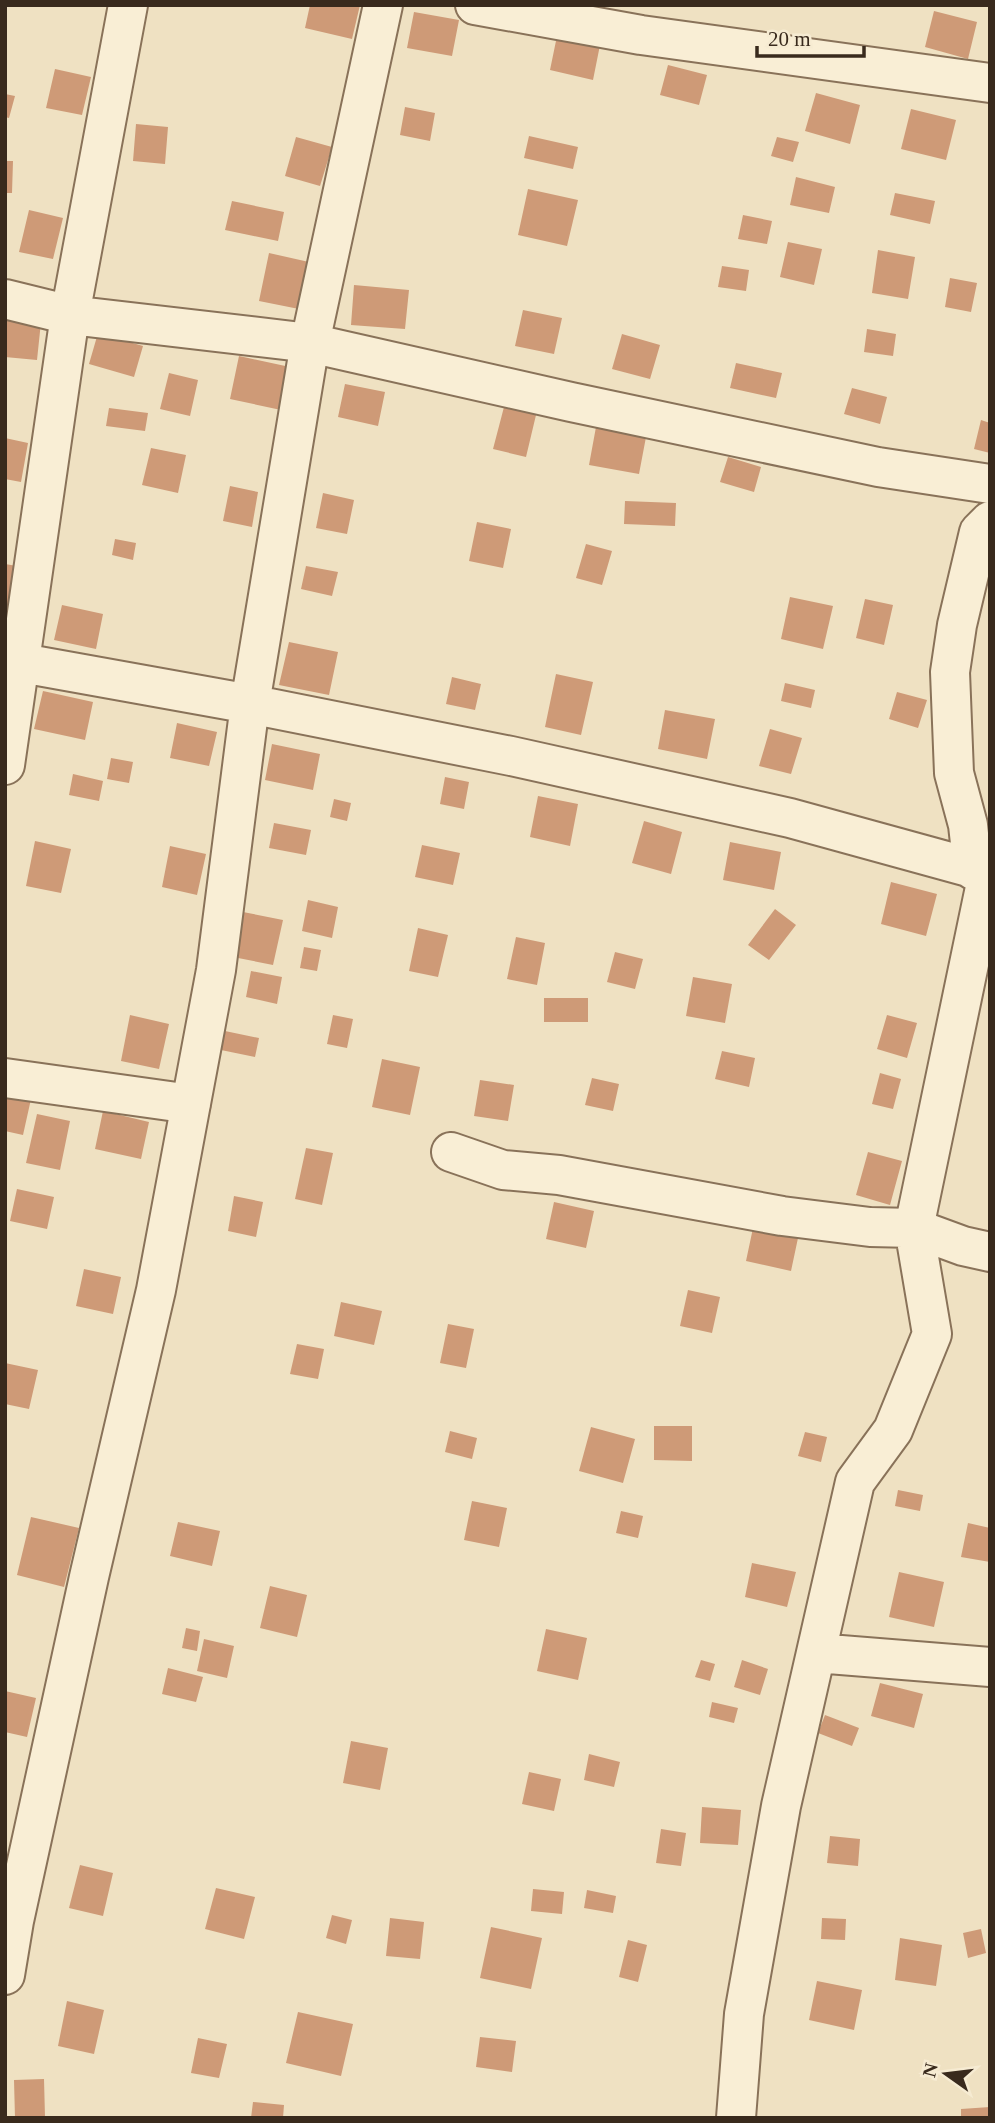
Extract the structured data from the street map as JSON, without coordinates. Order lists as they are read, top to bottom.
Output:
{
  "scale_bar": "20 m",
  "north": "left"
}
